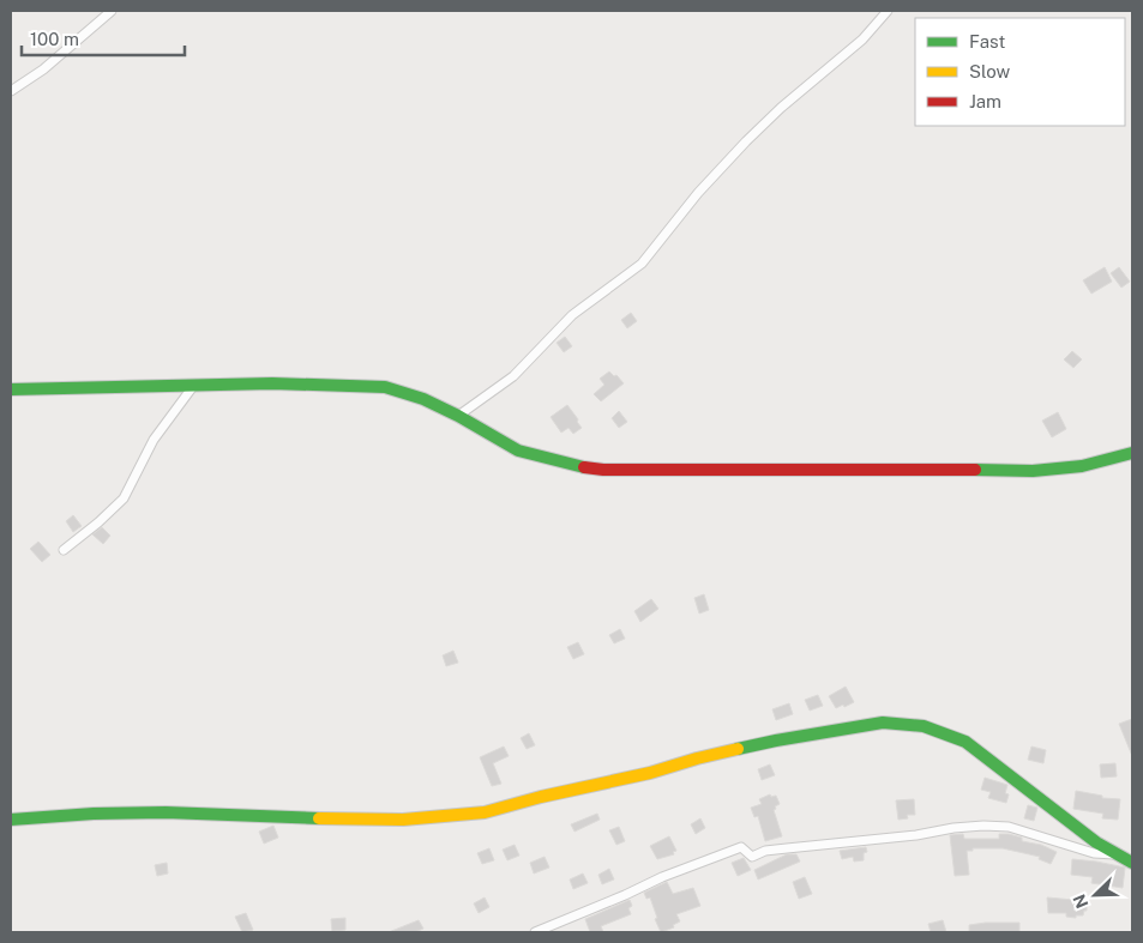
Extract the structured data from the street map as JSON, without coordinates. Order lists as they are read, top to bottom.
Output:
{
  "legend": ["Fast", "Slow", "Jam"],
  "scale_bar": "100 m",
  "north": "bottom left"
}
